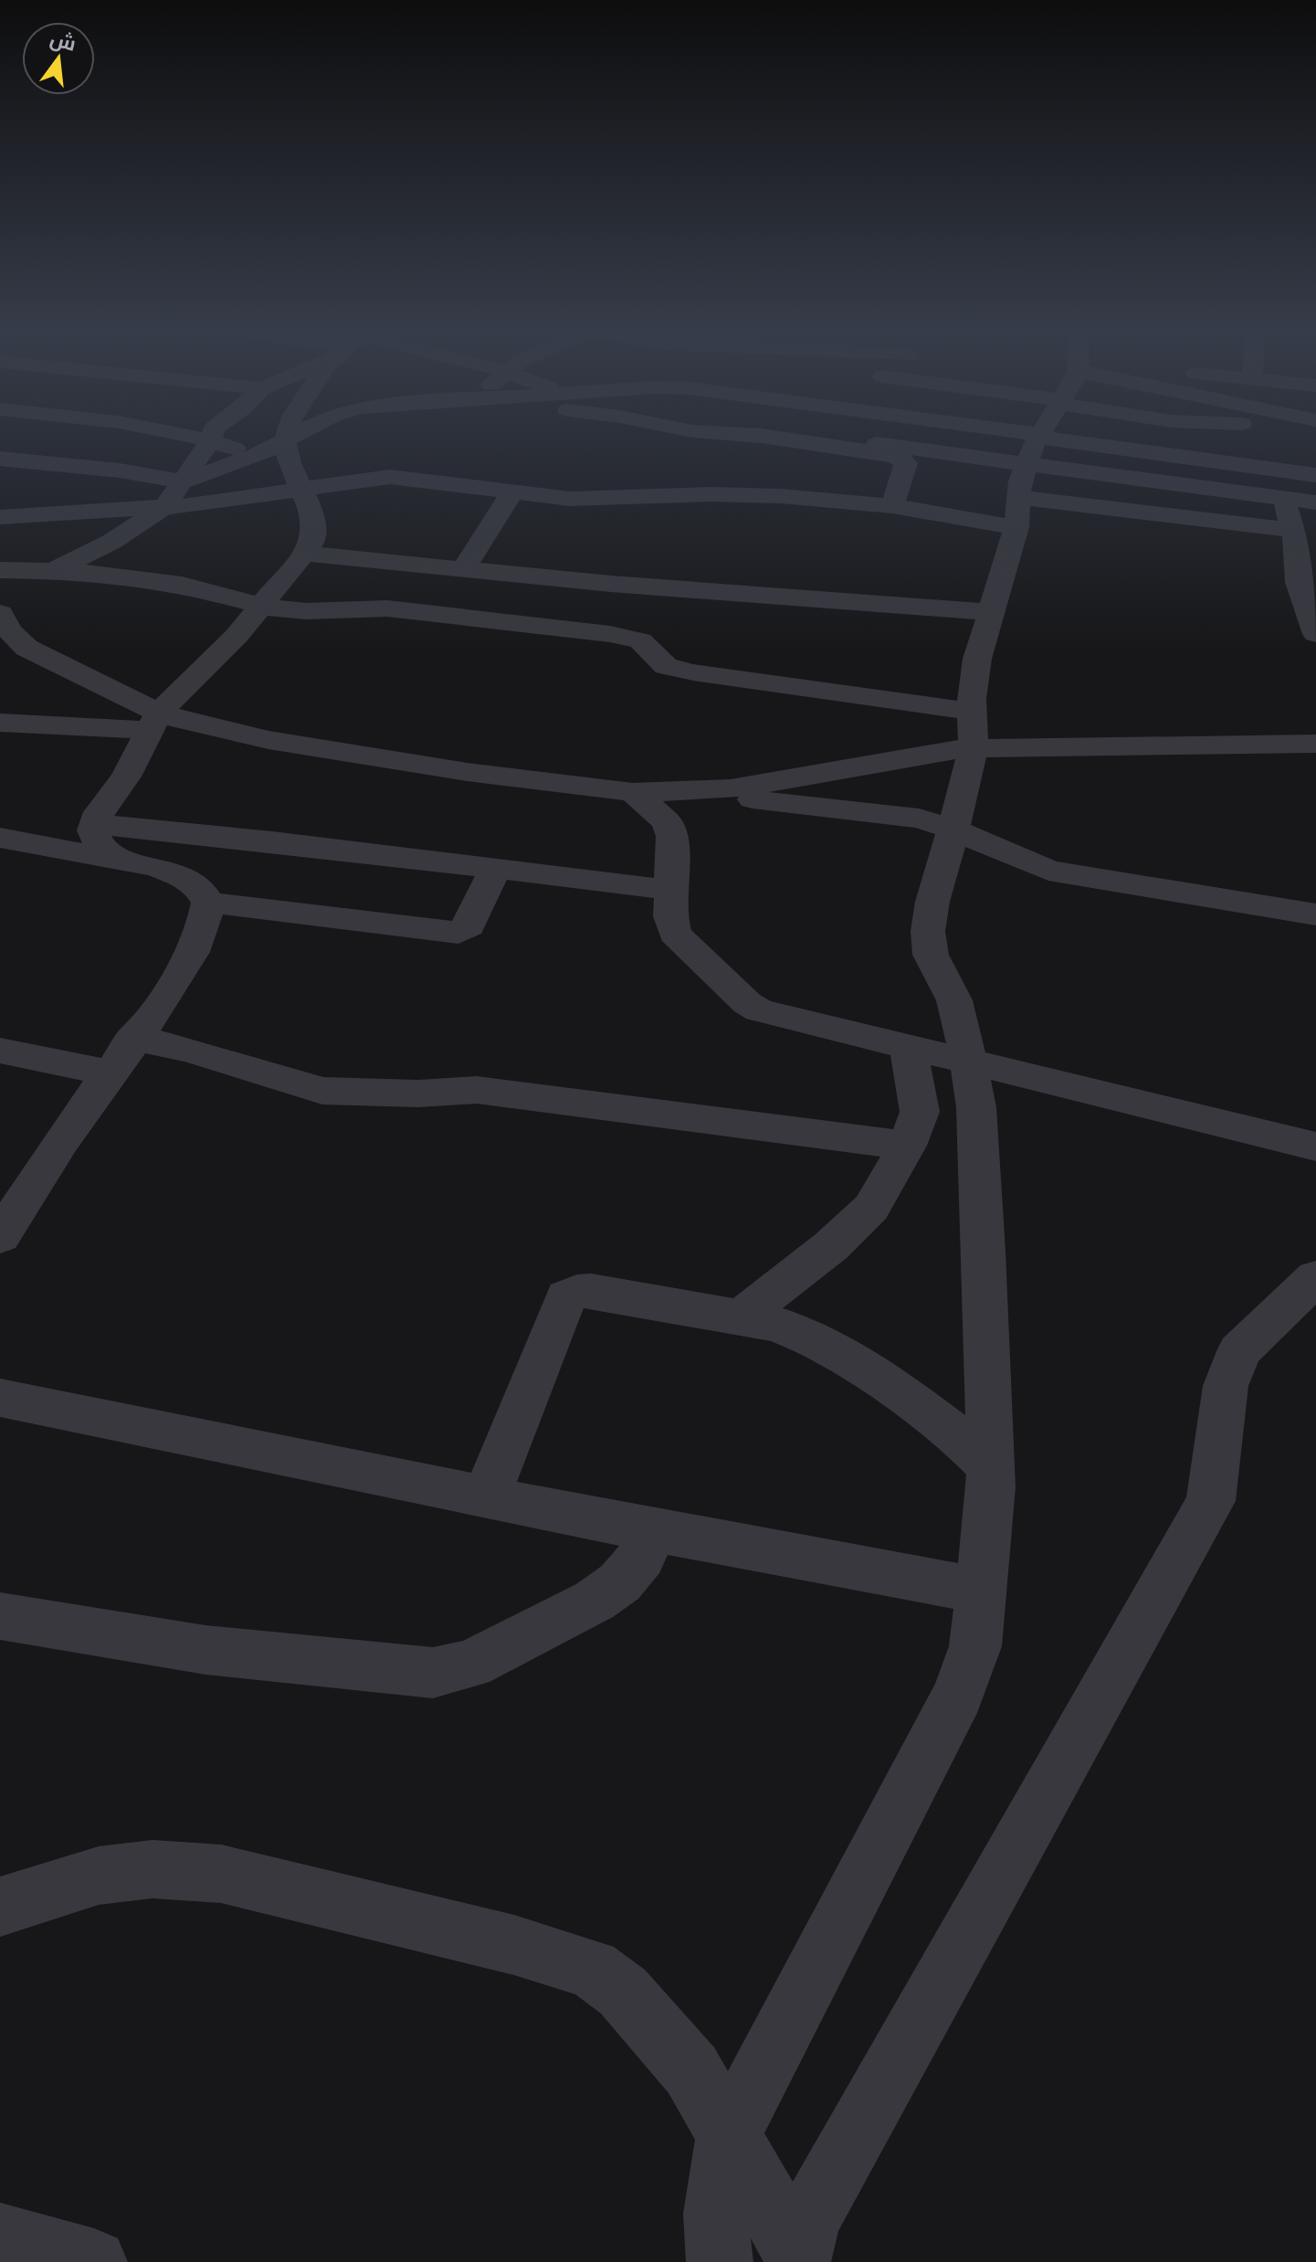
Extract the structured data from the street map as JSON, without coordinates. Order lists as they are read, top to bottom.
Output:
{
  "north": "top"
}
